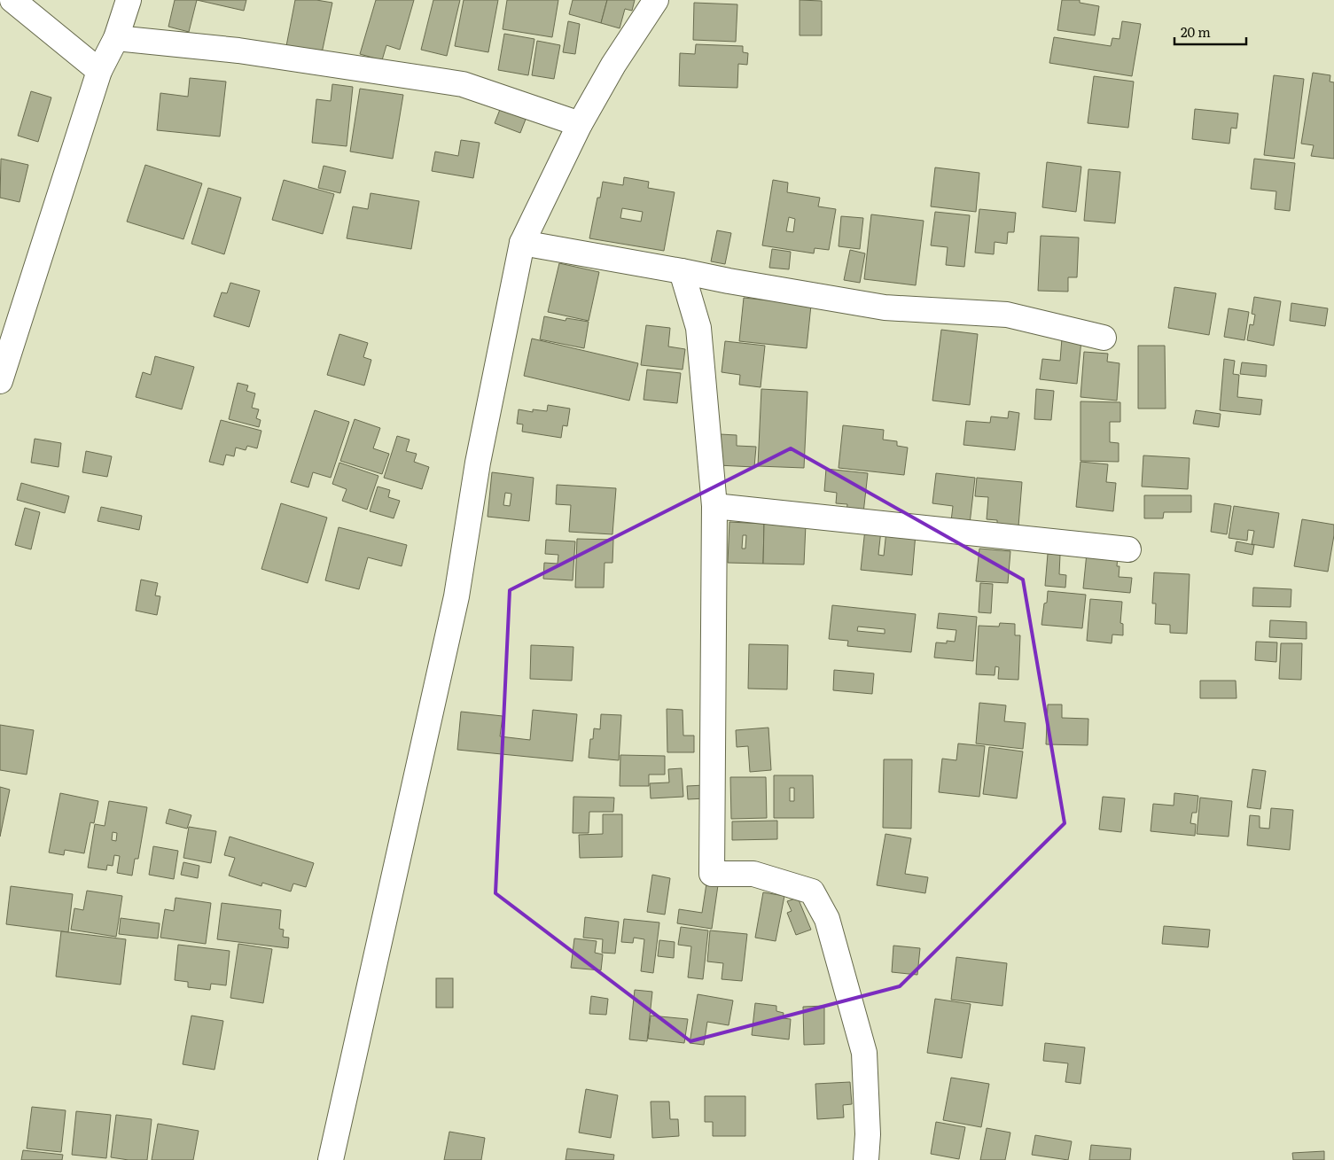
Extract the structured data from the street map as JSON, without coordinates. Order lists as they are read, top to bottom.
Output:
{
  "scale_bar": "20 m"
}
